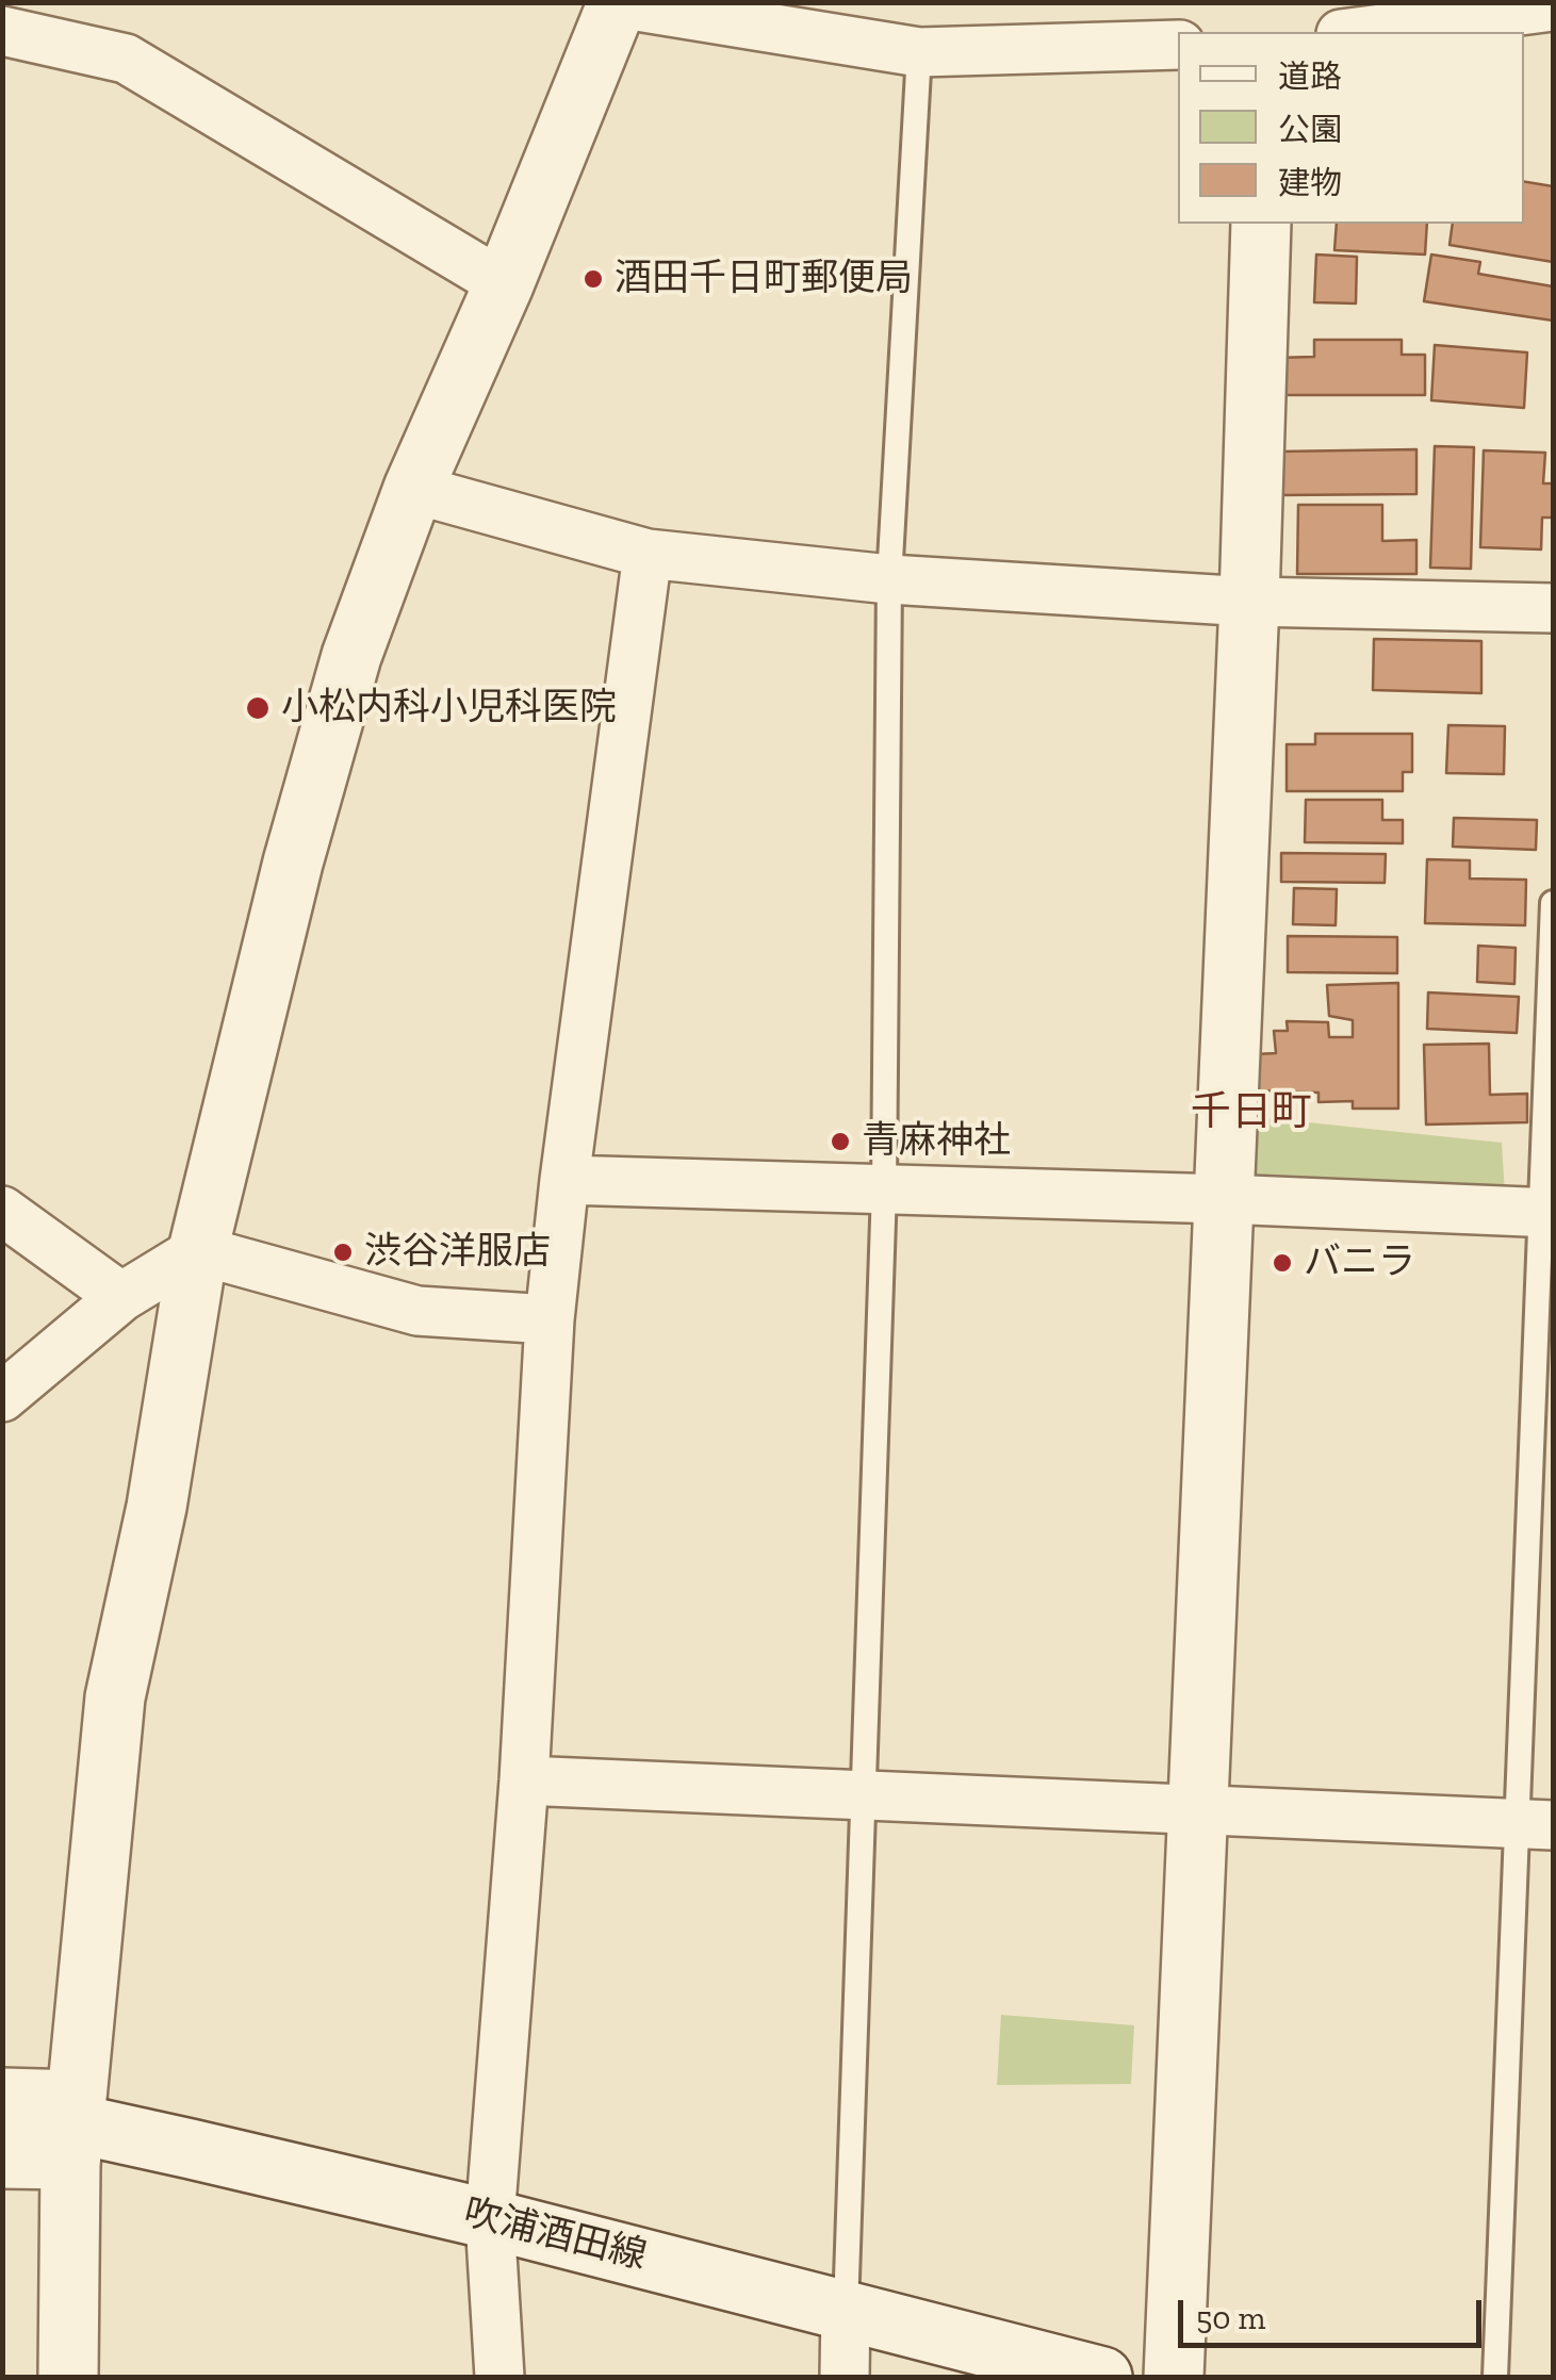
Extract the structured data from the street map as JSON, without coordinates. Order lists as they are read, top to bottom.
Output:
{
  "streets": {
    "street": ["吹浦酒田線"]
  },
  "districts": ["千日町"],
  "places": [
    "酒田千日町郵便局",
    "小松内科小児科医院",
    "青麻神社",
    "渋谷洋服店",
    "バニラ"
  ],
  "legend": ["道路", "公園", "建物"],
  "scale_bar": "50 m"
}
